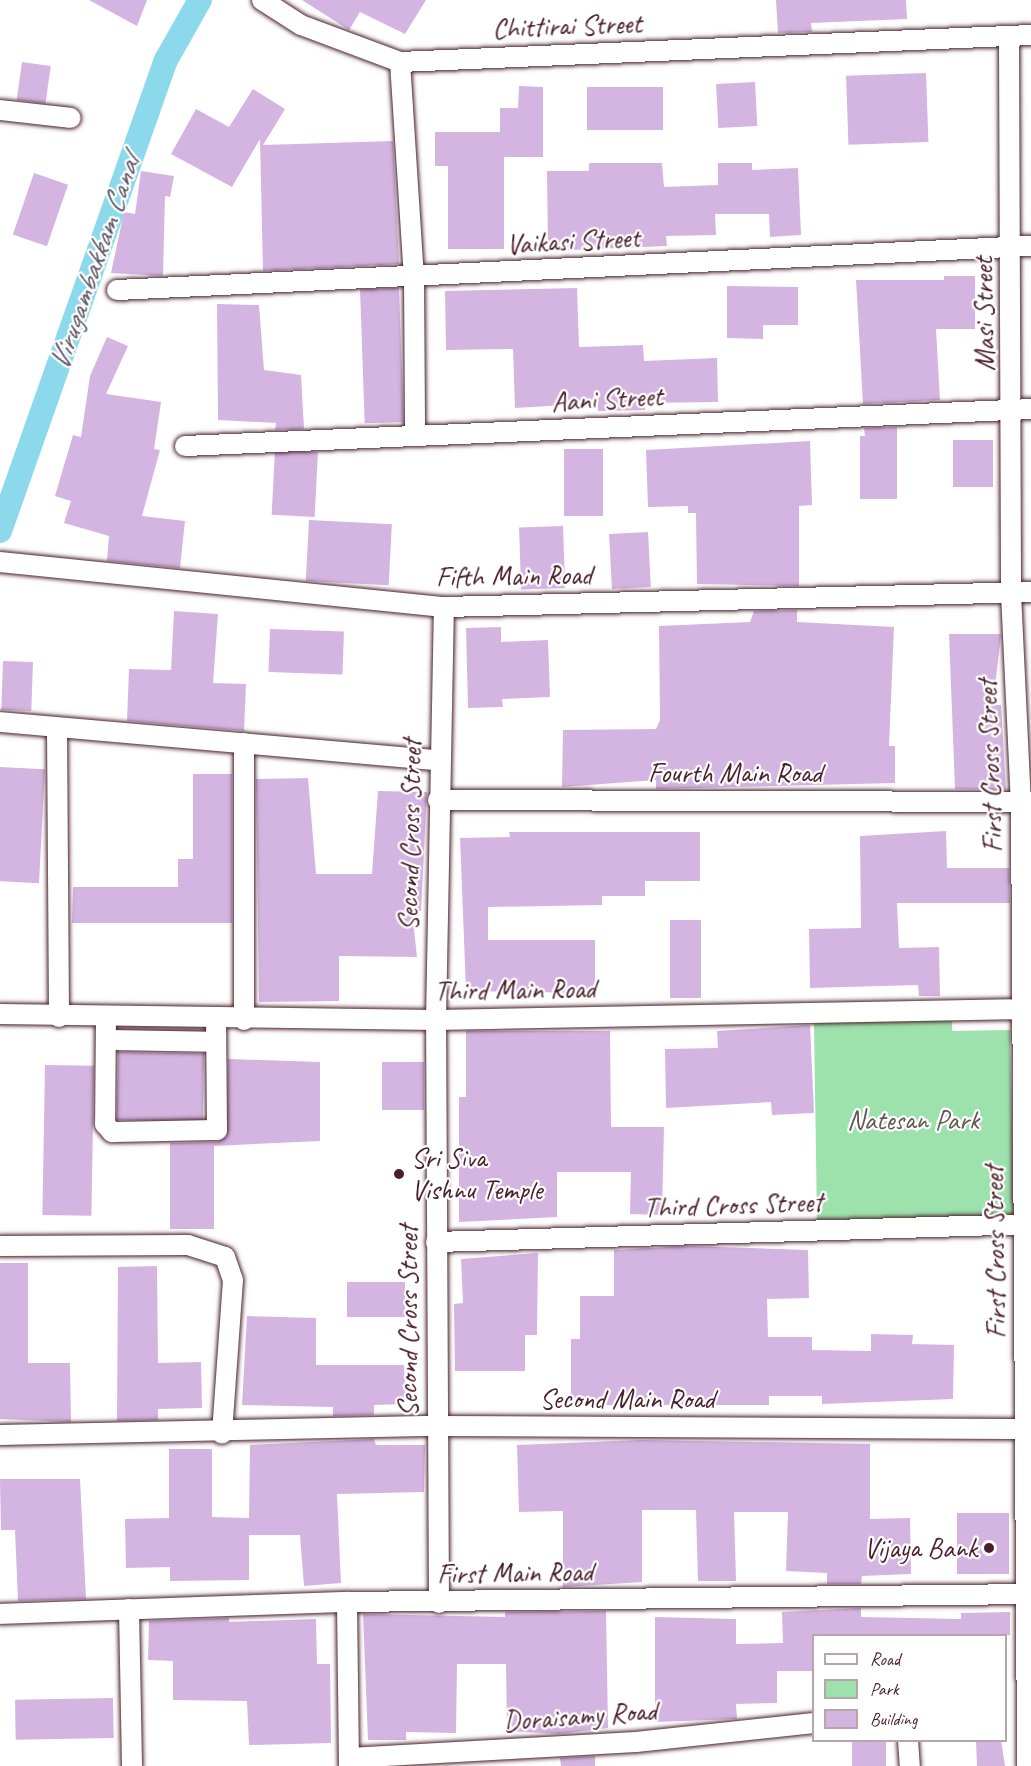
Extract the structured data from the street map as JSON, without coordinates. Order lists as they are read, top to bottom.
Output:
{
  "streets": {
    "street": [
      "Chittirai Street",
      "Vaikasi Street",
      "Masi Street",
      "Aani Street",
      "Fifth Main Road",
      "First Cross Street",
      "Fourth Main Road",
      "Second Cross Street",
      "Third Main Road",
      "Third Cross Street",
      "Second Main Road",
      "First Main Road",
      "Doraisamy Road"
    ]
  },
  "crossings": [
    ["Chittirai Street", "Masi Street"],
    ["Vaikasi Street", "Masi Street"],
    ["Masi Street", "Aani Street"],
    ["Masi Street", "Fifth Main Road"],
    ["Masi Street", "First Cross Street"],
    ["Fifth Main Road", "First Cross Street"],
    ["Fifth Main Road", "Second Cross Street"],
    ["First Cross Street", "Fourth Main Road"],
    ["First Cross Street", "Third Main Road"],
    ["First Cross Street", "Third Cross Street"],
    ["First Cross Street", "Second Main Road"],
    ["First Cross Street", "First Main Road"],
    ["Fourth Main Road", "Second Cross Street"],
    ["Second Cross Street", "Third Main Road"],
    ["Second Cross Street", "Third Cross Street"],
    ["Second Cross Street", "Second Main Road"],
    ["Second Cross Street", "First Main Road"]
  ],
  "water": ["Virugambakkam Canal"],
  "parks": ["Natesan Park"],
  "places": ["Sri Siva Vishnu Temple", "Vijaya Bank"],
  "legend": ["Road", "Park", "Building"]
}
